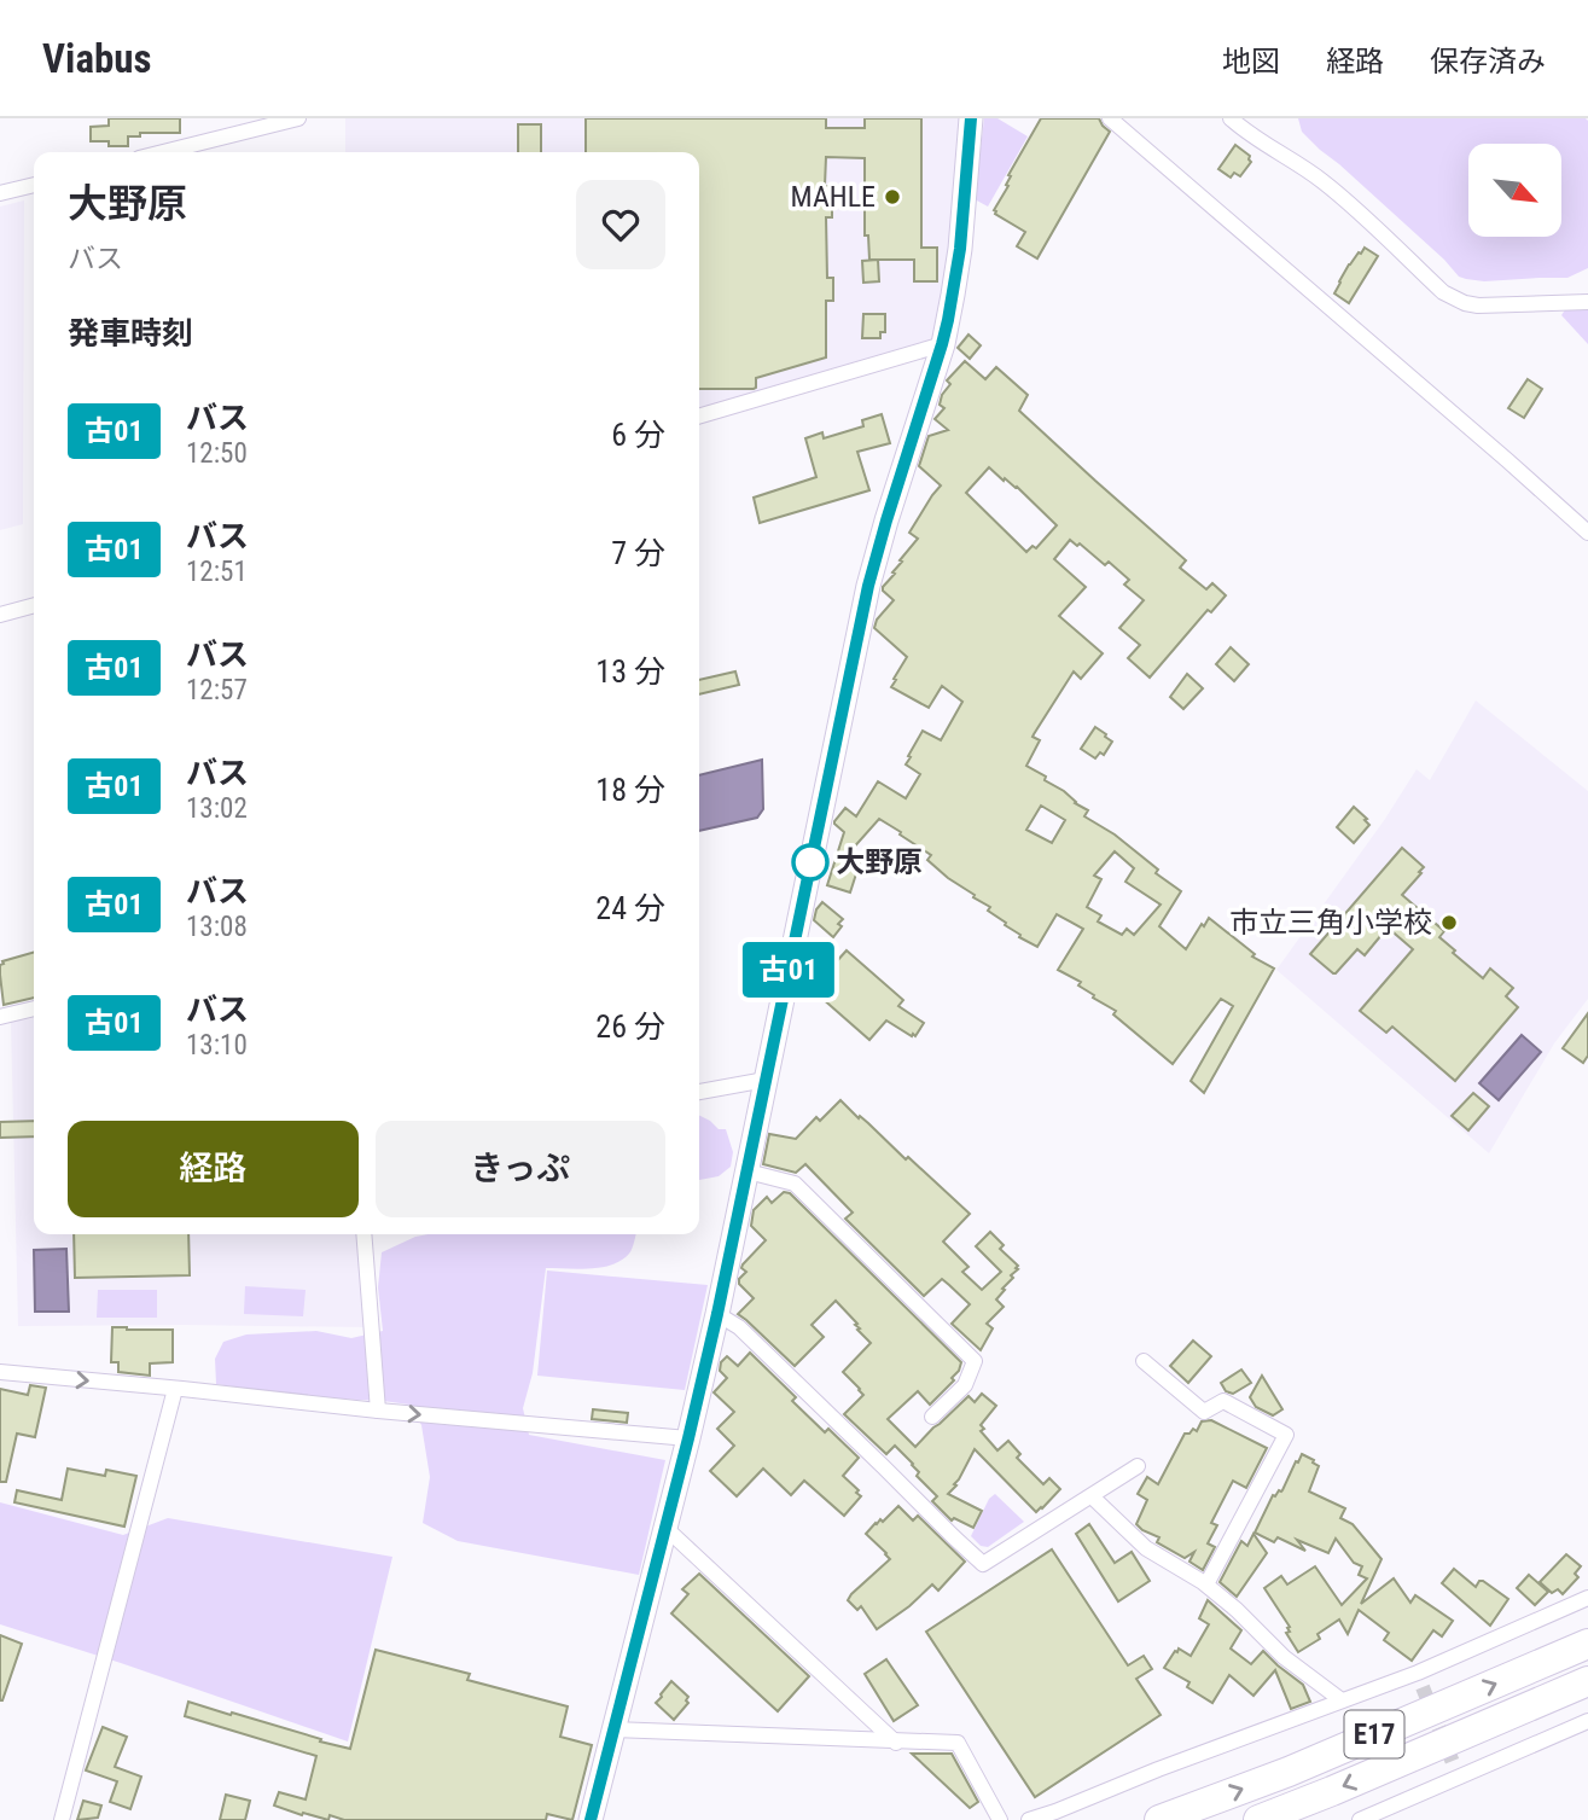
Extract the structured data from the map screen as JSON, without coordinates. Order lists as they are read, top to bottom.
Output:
{
  "streets": {
    "highway": ["E17"]
  },
  "places": ["MAHLE", "大野原", "市立三角小学校"],
  "lines": ["bus line 古01"],
  "north": "bottom right",
  "page": {
    "header": "Viabus",
    "nav": ["地図", "経路", "保存済み"],
    "on_map": "古01",
    "heading": [
      ["大野原", "バス"],
      "発車時刻"
    ],
    "list": [
      {
        "mark": "古01",
        "name": "バス",
        "note": "12:50",
        "value": "6 分"
      },
      {
        "mark": "古01",
        "name": "バス",
        "note": "12:51",
        "value": "7 分"
      },
      {
        "mark": "古01",
        "name": "バス",
        "note": "12:57",
        "value": "13 分"
      },
      {
        "mark": "古01",
        "name": "バス",
        "note": "13:02",
        "value": "18 分"
      },
      {
        "mark": "古01",
        "name": "バス",
        "note": "13:08",
        "value": "24 分"
      },
      {
        "mark": "古01",
        "name": "バス",
        "note": "13:10",
        "value": "26 分"
      }
    ],
    "buttons": ["経路", "きっぷ"]
  }
}
